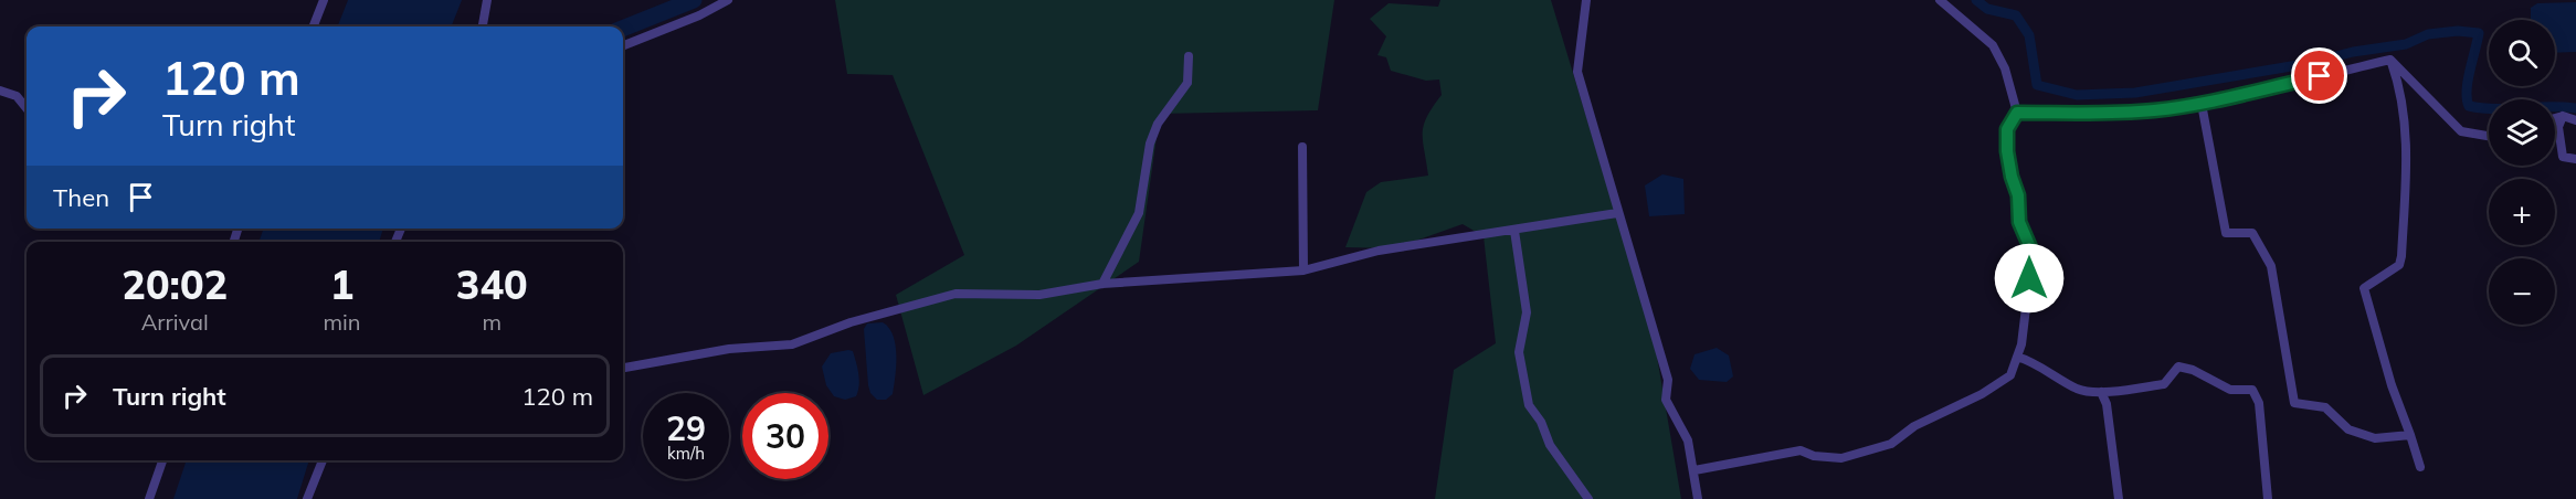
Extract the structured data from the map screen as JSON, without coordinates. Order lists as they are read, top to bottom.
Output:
{
  "page": {
    "map_buttons": ["+", "−"],
    "turn": ["120 m", "Turn right"],
    "then": "Then",
    "eta": [
      "20:02",
      "Arrival",
      "1",
      "min",
      "340",
      "m"
    ],
    "list": [
      {
        "name": "Turn right",
        "value": "120 m"
      }
    ],
    "speed": "29 km/h",
    "limit": "30"
  }
}
